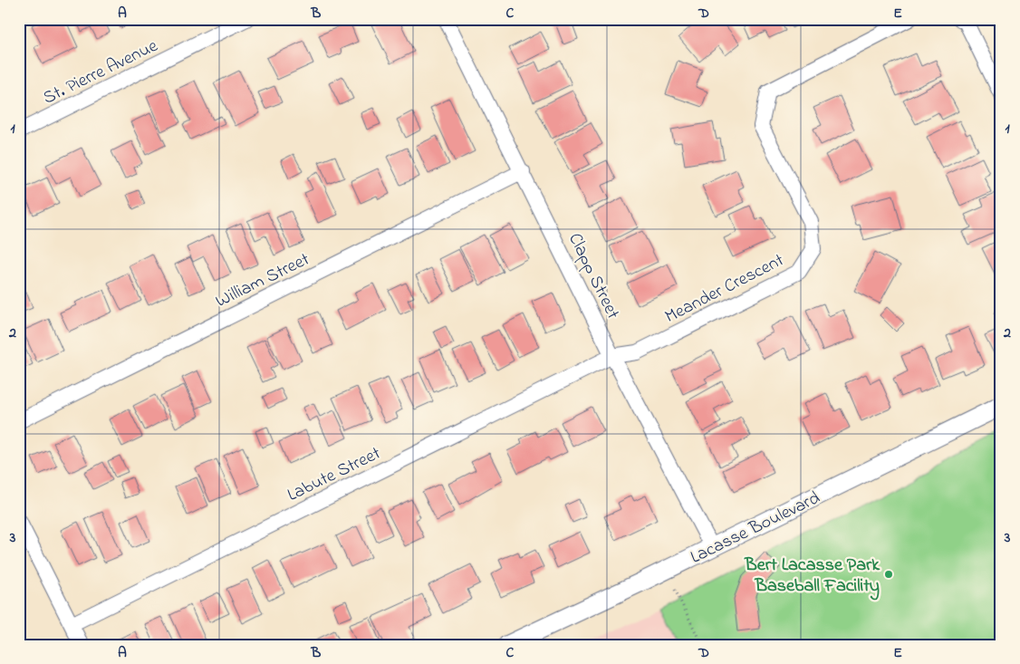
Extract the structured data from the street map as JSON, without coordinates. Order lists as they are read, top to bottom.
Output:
{
  "streets": {
    "street": [
      "St. Pierre Avenue",
      "Clapp Street",
      "William Street",
      "Meander Crescent",
      "Labute Street",
      "Lacasse Boulevard"
    ]
  },
  "crossings": [
    ["Clapp Street", "William Street"],
    ["Clapp Street", "Meander Crescent"],
    ["Clapp Street", "Labute Street"],
    ["Clapp Street", "Lacasse Boulevard"],
    ["Meander Crescent", "Labute Street"]
  ],
  "places": ["Bert Lacasse Park Baseball Facility"],
  "grid": {
    "columns": [
      "A",
      "B",
      "C",
      "D",
      "E"
    ],
    "rows": ["1", "2", "3"]
  }
}
